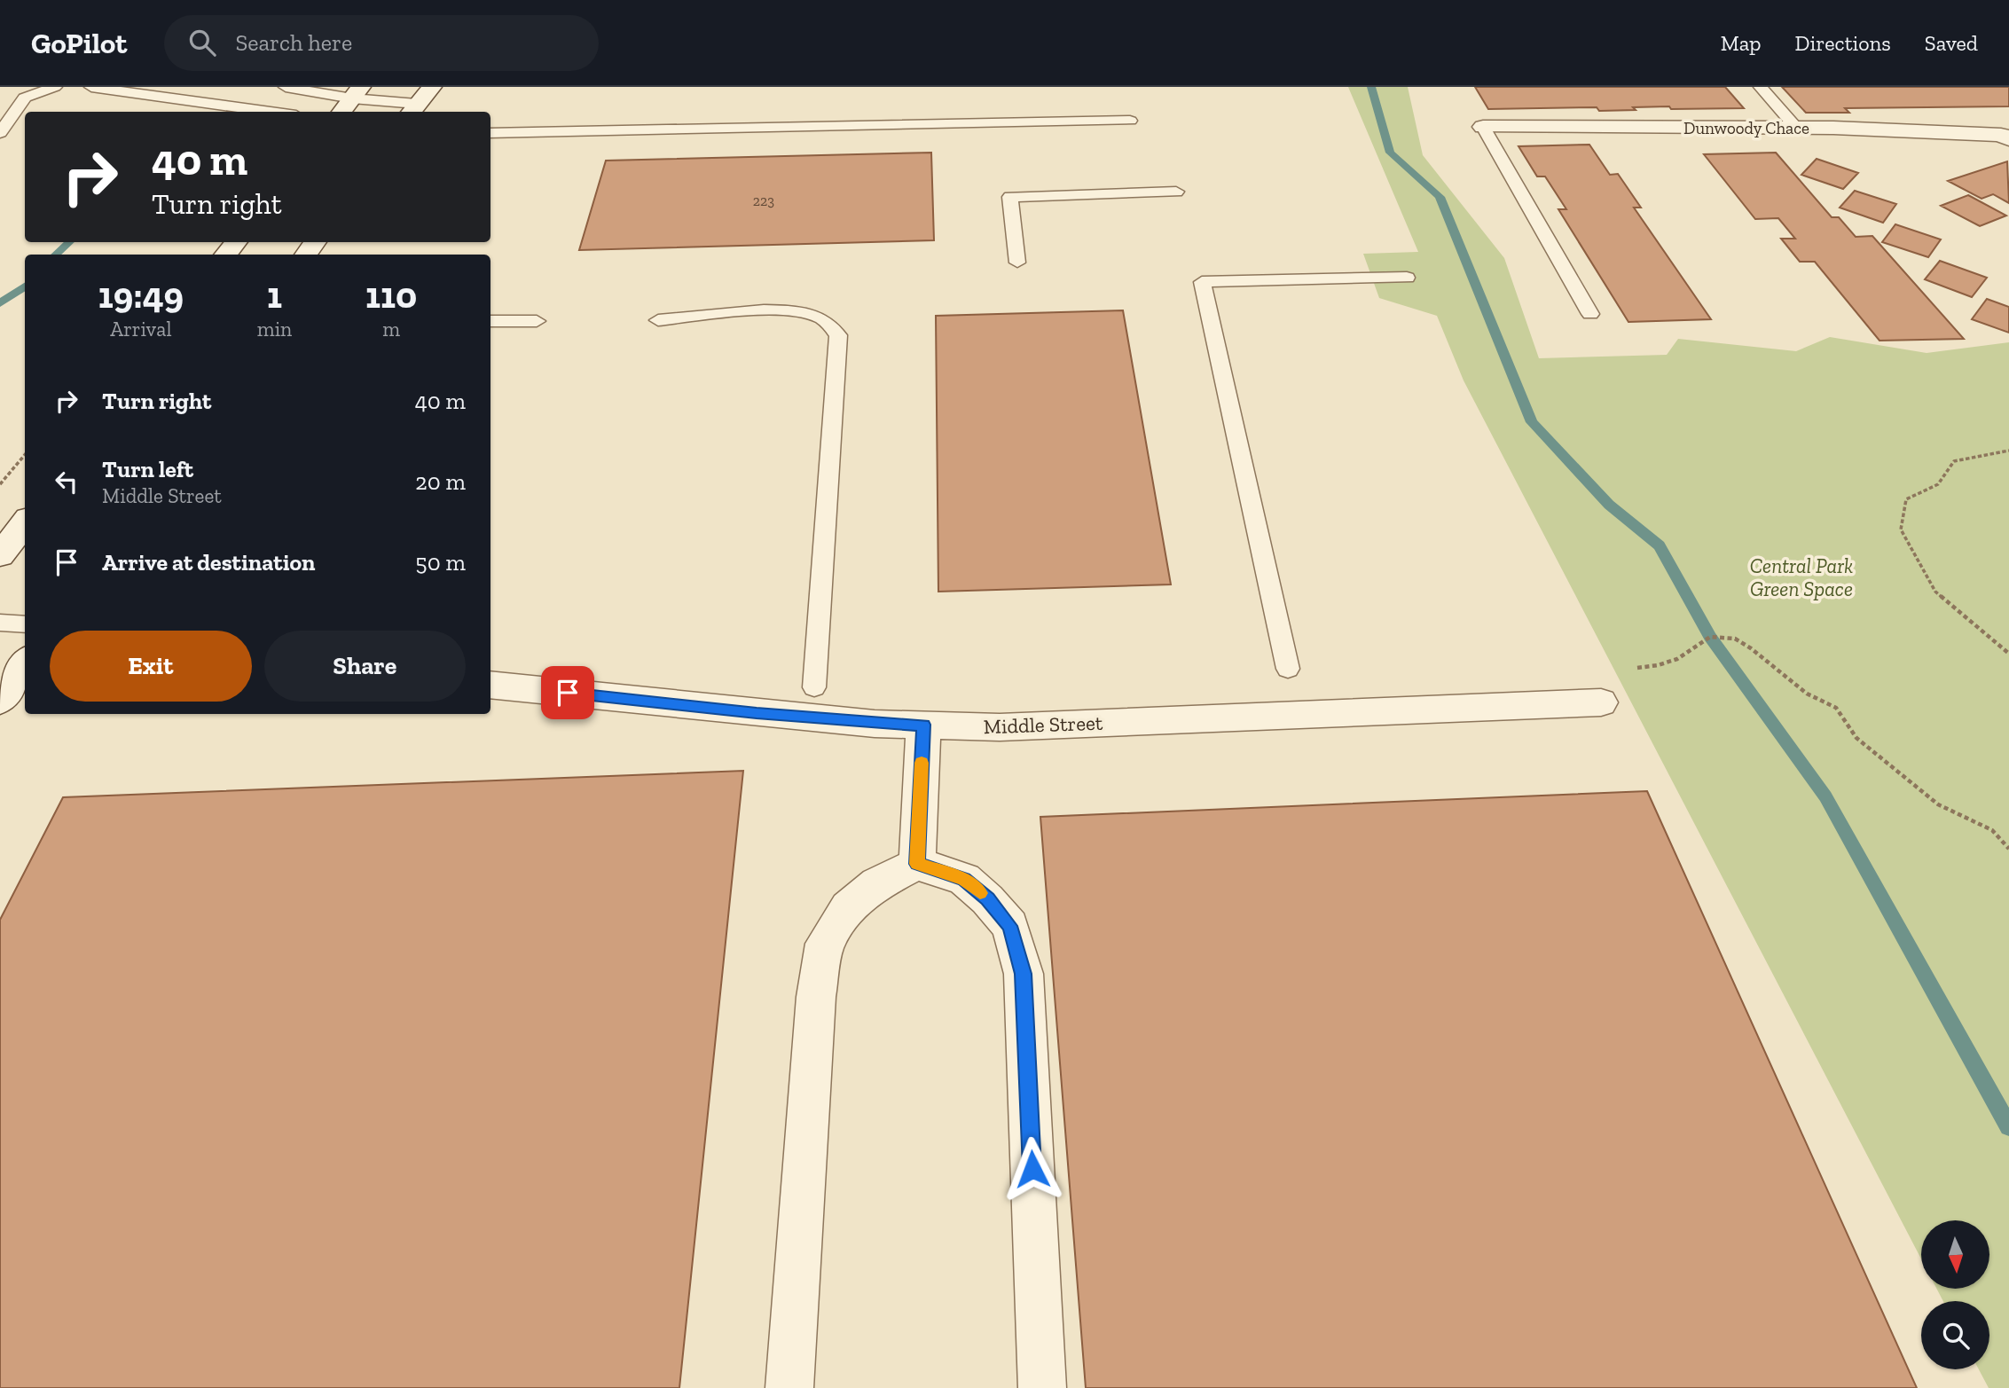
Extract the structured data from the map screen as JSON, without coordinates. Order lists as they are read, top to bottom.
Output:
{
  "streets": {
    "street": ["Dunwoody Chace", "Middle Street"]
  },
  "parks": ["Central Park Green Space"],
  "house_numbers": ["223"],
  "north": "bottom",
  "page": {
    "header": "GoPilot",
    "search": "Search here",
    "nav": ["Map", "Directions", "Saved"],
    "turn": ["40 m", "Turn right"],
    "eta": [
      "19:49",
      "Arrival",
      "1",
      "min",
      "110",
      "m"
    ],
    "list": [
      {
        "name": "Turn right",
        "value": "40 m"
      },
      {
        "name": "Turn left",
        "note": "Middle Street",
        "value": "20 m"
      },
      {
        "name": "Arrive at destination",
        "value": "50 m"
      }
    ],
    "buttons": ["Exit", "Share"]
  }
}
